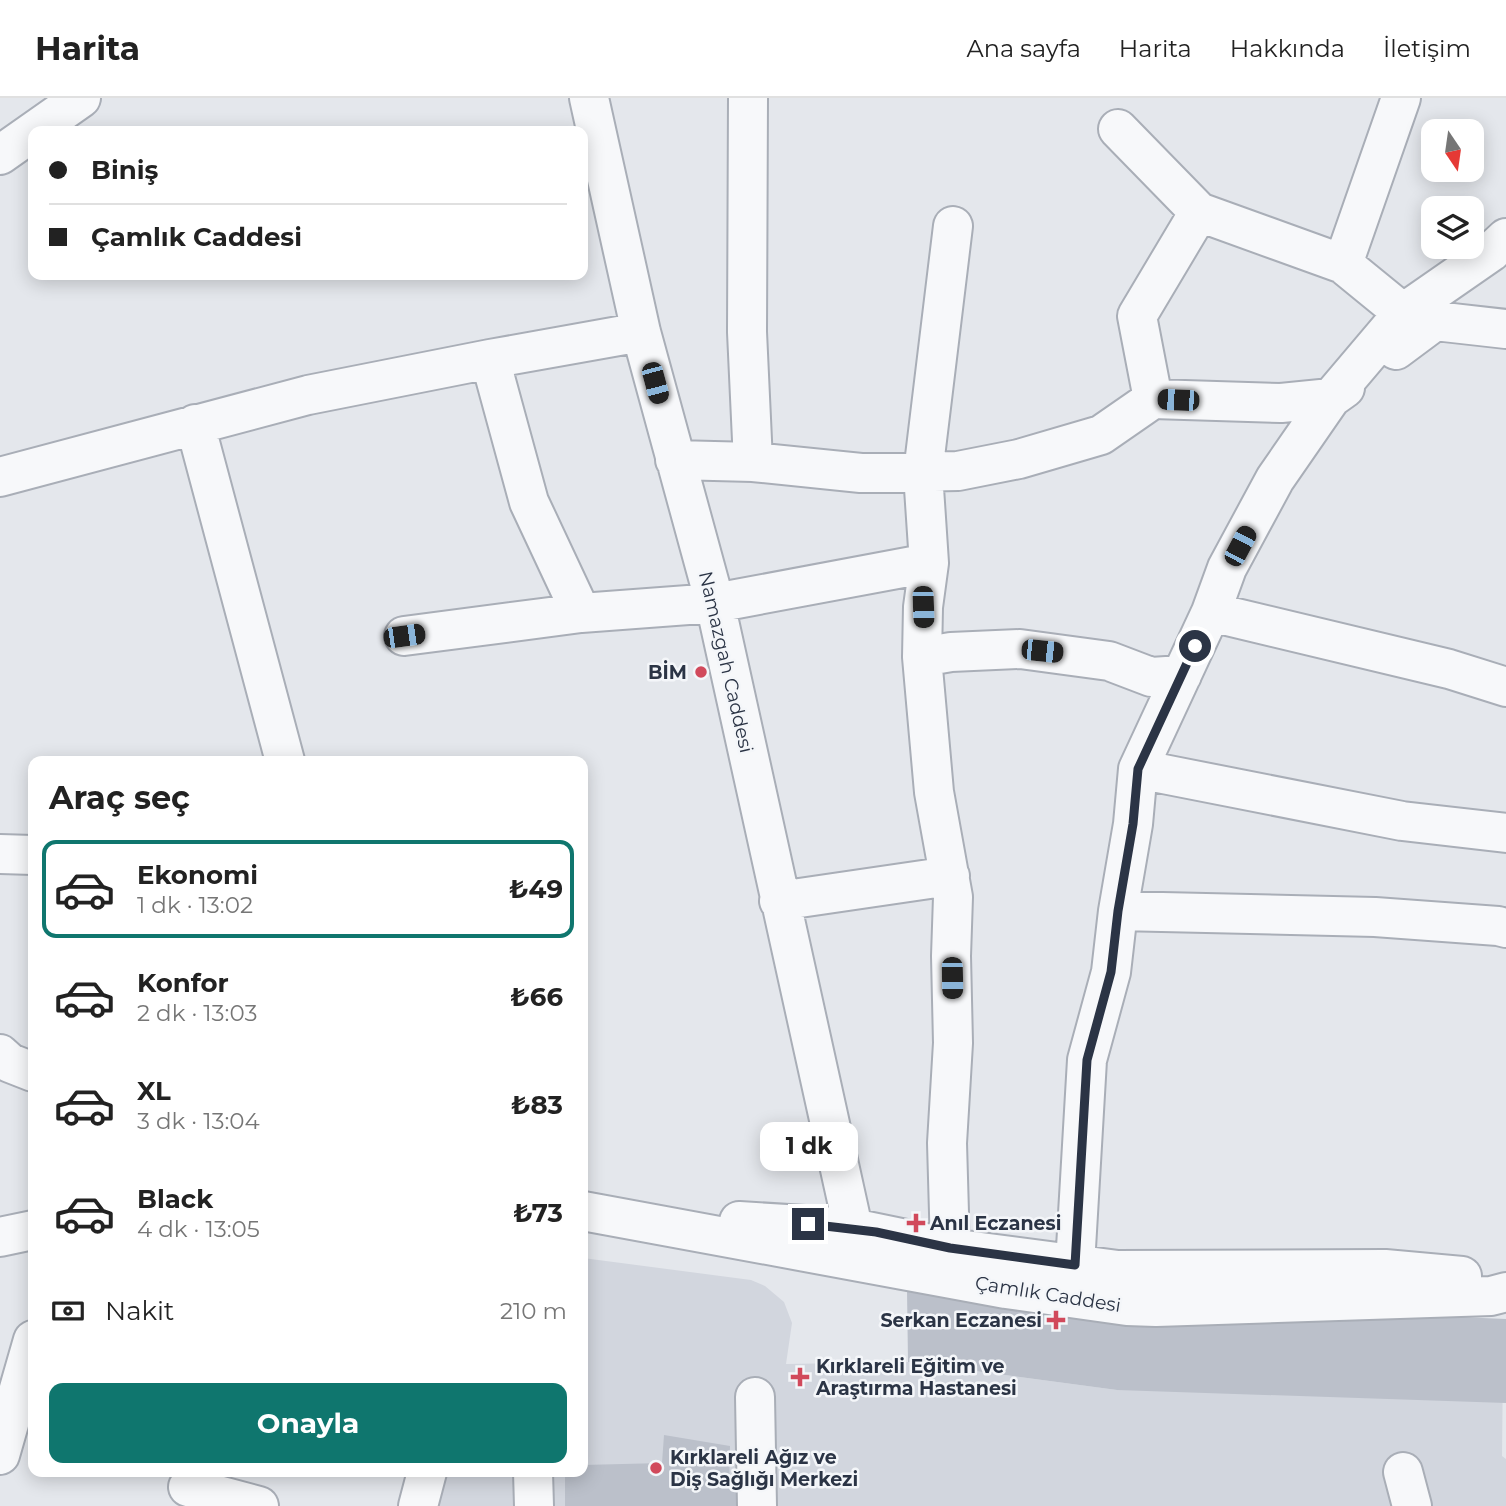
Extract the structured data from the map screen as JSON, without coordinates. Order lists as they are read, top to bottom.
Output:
{
  "streets": {
    "street": ["Namazgah Caddesi", "Çamlık Caddesi"]
  },
  "crossings": [
    ["Namazgah Caddesi", "Çamlık Caddesi"]
  ],
  "places": {
    "other": ["BİM", "Kırklareli Ağız ve Diş Sağlığı Merkezi"],
    "health": ["Anıl Eczanesi", "Serkan Eczanesi", "Kırklareli Eğitim ve Araştırma Hastanesi"]
  },
  "north": "bottom",
  "page": {
    "header": "Harita",
    "nav": [
      "Ana sayfa",
      "Harita",
      "Hakkında",
      "İletişim"
    ],
    "banner": ["Biniş", "Çamlık Caddesi"],
    "heading": "Araç seç",
    "list": [
      {
        "name": "Ekonomi",
        "note": "1 dk · 13:02",
        "value": "₺49"
      },
      {
        "name": "Konfor",
        "note": "2 dk · 13:03",
        "value": "₺66"
      },
      {
        "name": "XL",
        "note": "3 dk · 13:04",
        "value": "₺83"
      },
      {
        "name": "Black",
        "note": "4 dk · 13:05",
        "value": "₺73"
      }
    ],
    "bubble": "1 dk",
    "pay": ["Nakit", "210 m"],
    "buttons": "Onayla"
  }
}
